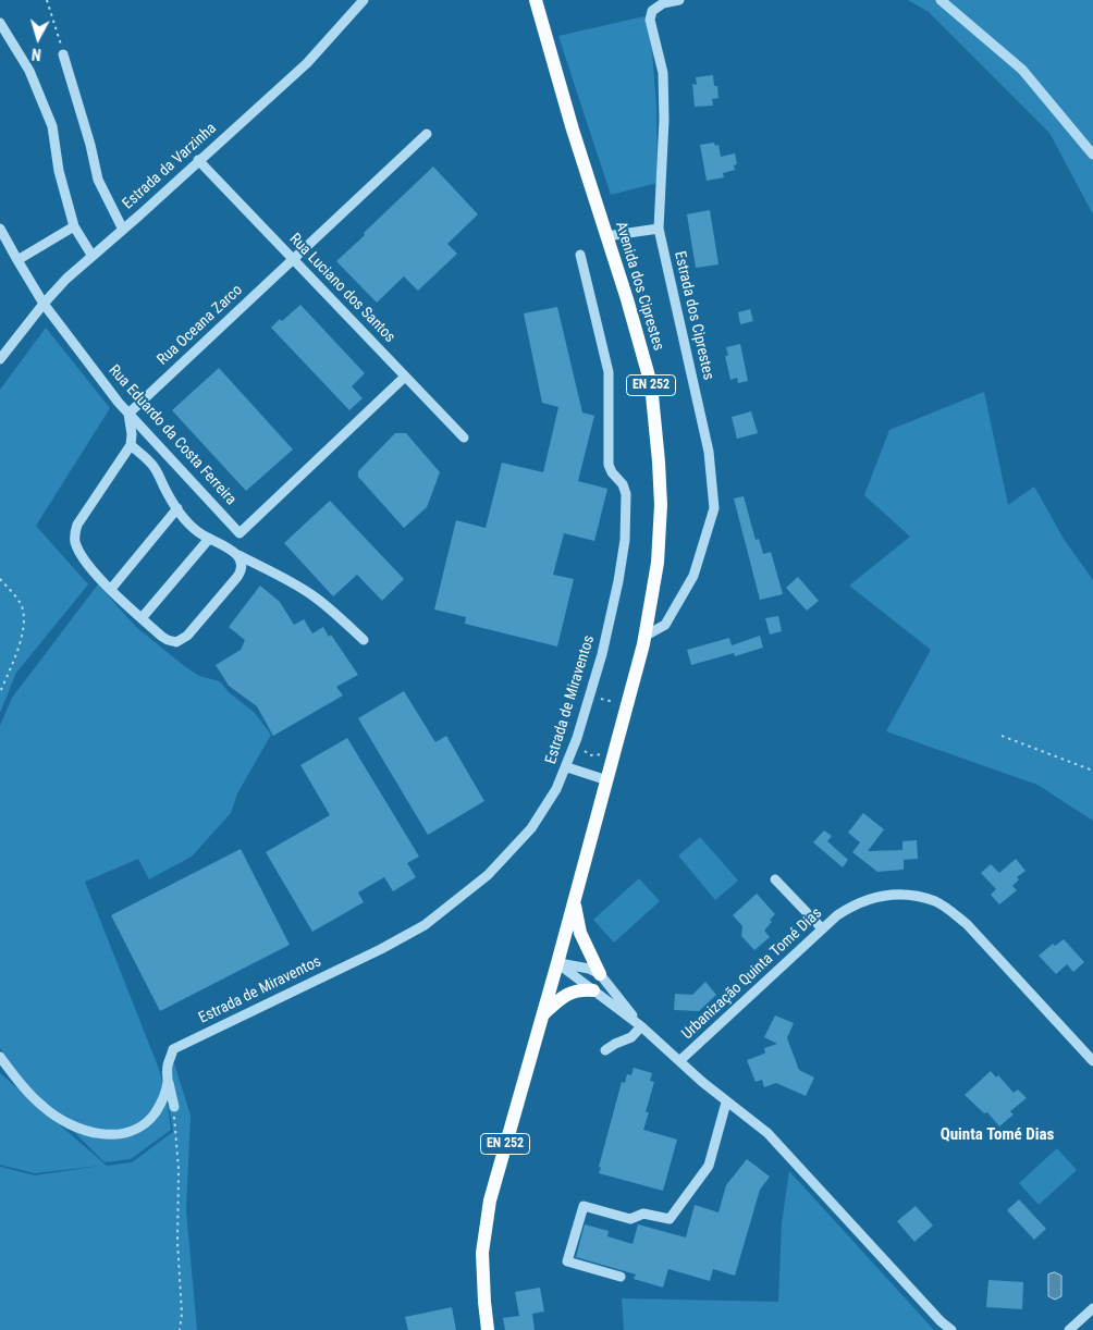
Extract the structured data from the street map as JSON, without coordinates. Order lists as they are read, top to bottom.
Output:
{
  "streets": {
    "main road": ["Avenida dos Ciprestes", "EN 252"],
    "street": [
      "Estrada da Varzinha",
      "Rua Luciano dos Santos",
      "Estrada dos Ciprestes",
      "Rua Oceana Zarco",
      "Rua Eduardo da Costa Ferreira",
      "Estrada de Miraventos",
      "Urbanização Quinta Tomé Dias"
    ]
  },
  "crossings": [
    ["Estrada da Varzinha", "Rua Luciano dos Santos"],
    ["Estrada da Varzinha", "Rua Eduardo da Costa Ferreira"],
    ["Avenida dos Ciprestes", "Estrada dos Ciprestes"],
    ["Avenida dos Ciprestes", "EN 252"],
    ["Rua Luciano dos Santos", "Rua Oceana Zarco"],
    ["Rua Luciano dos Santos", "Rua Eduardo da Costa Ferreira"],
    ["Rua Oceana Zarco", "Rua Eduardo da Costa Ferreira"]
  ],
  "districts": ["Quinta Tomé Dias"],
  "north": "bottom"
}
